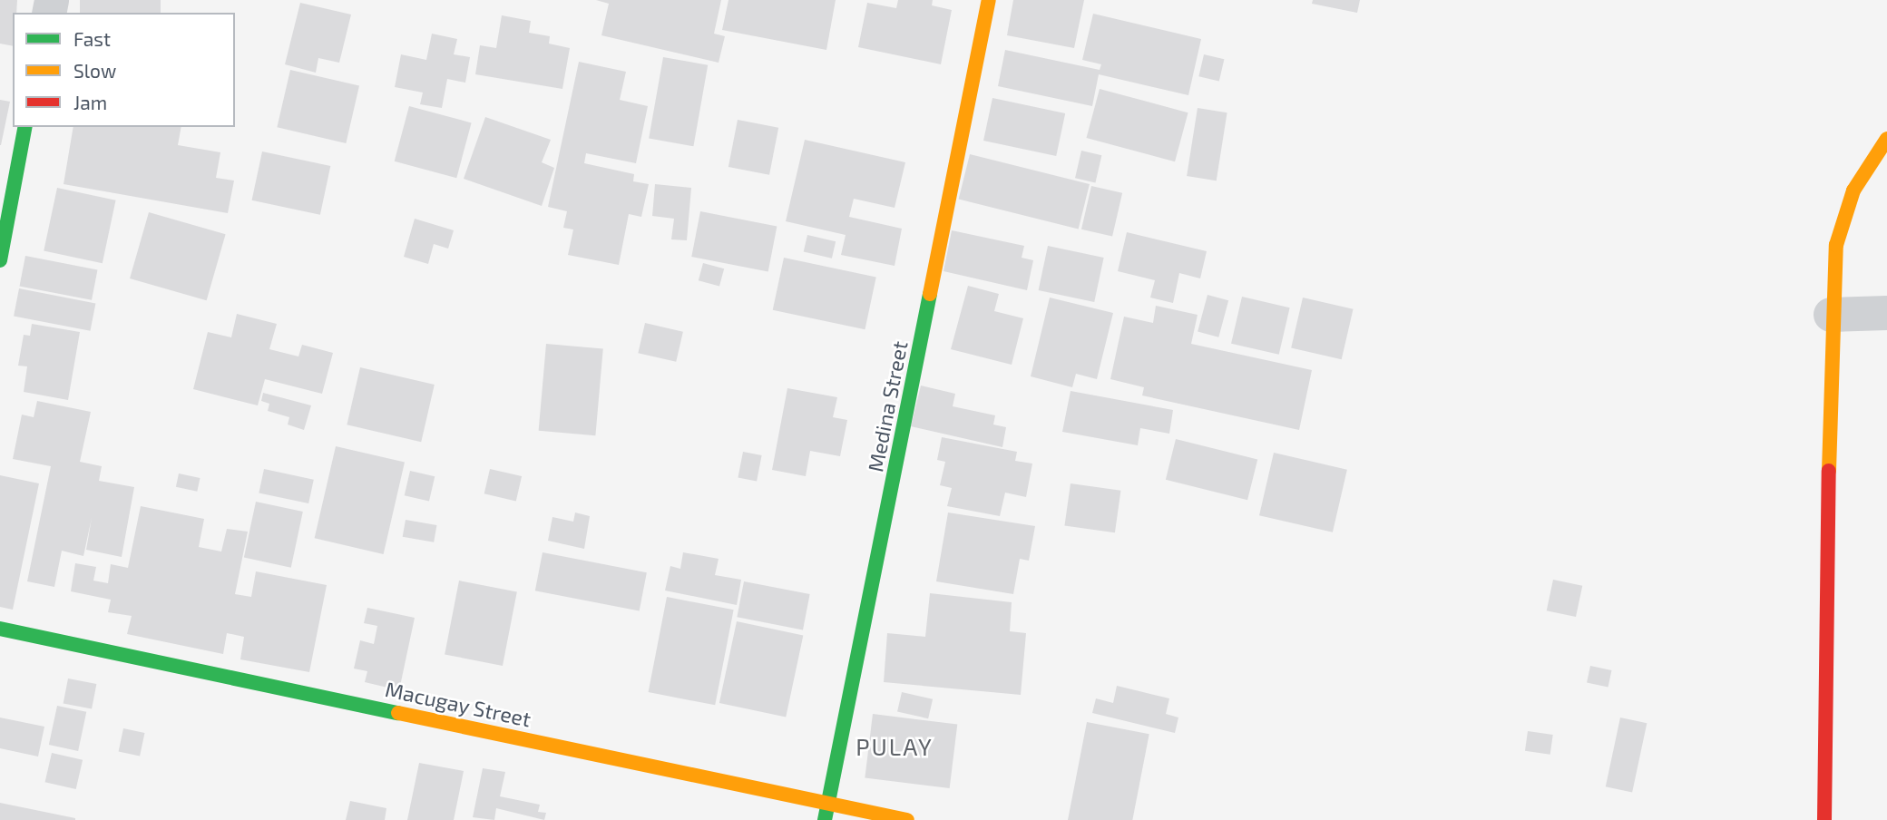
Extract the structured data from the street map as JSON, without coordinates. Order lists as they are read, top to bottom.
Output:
{
  "streets": {
    "street": ["Medina Street", "Macugay Street"]
  },
  "crossings": [
    ["Medina Street", "Macugay Street"]
  ],
  "districts": ["PULAY"],
  "legend": ["Fast", "Slow", "Jam"]
}
